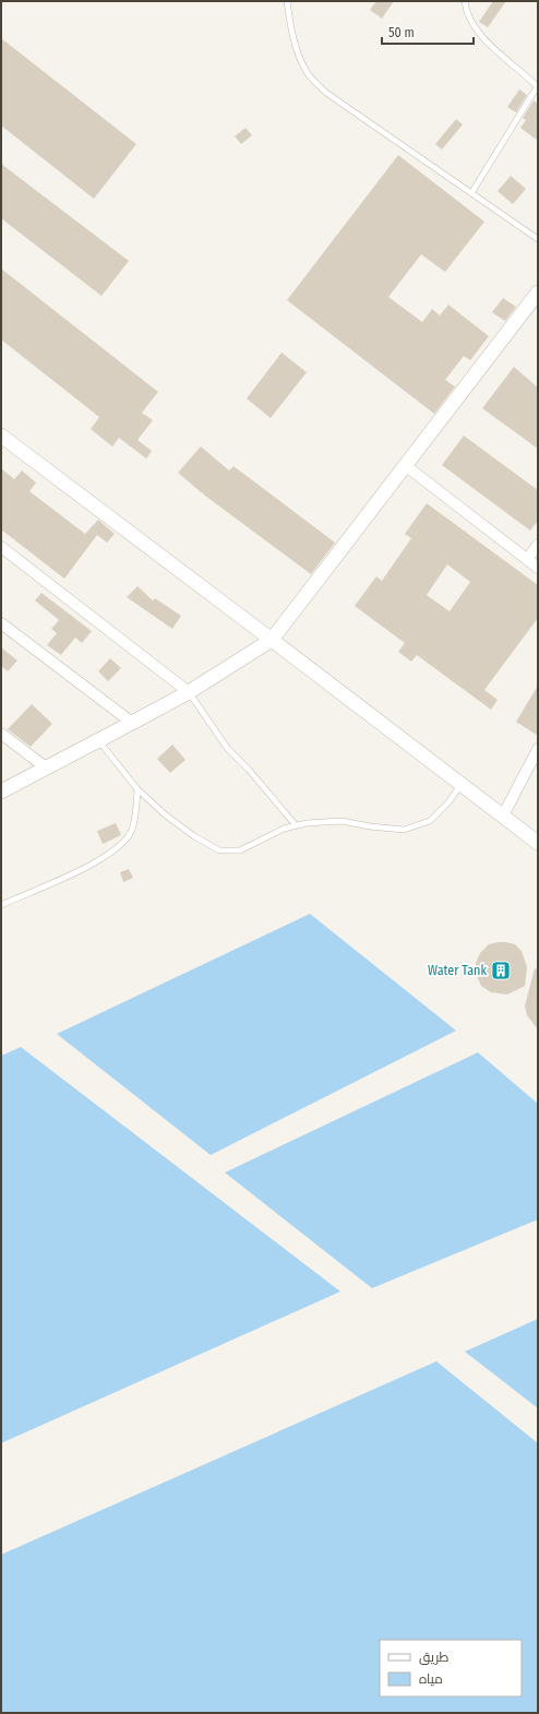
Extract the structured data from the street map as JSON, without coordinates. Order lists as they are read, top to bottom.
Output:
{
  "places": {
    "building": ["Water Tank"]
  },
  "legend": ["طريق", "مياه"],
  "scale_bar": "50 m"
}
